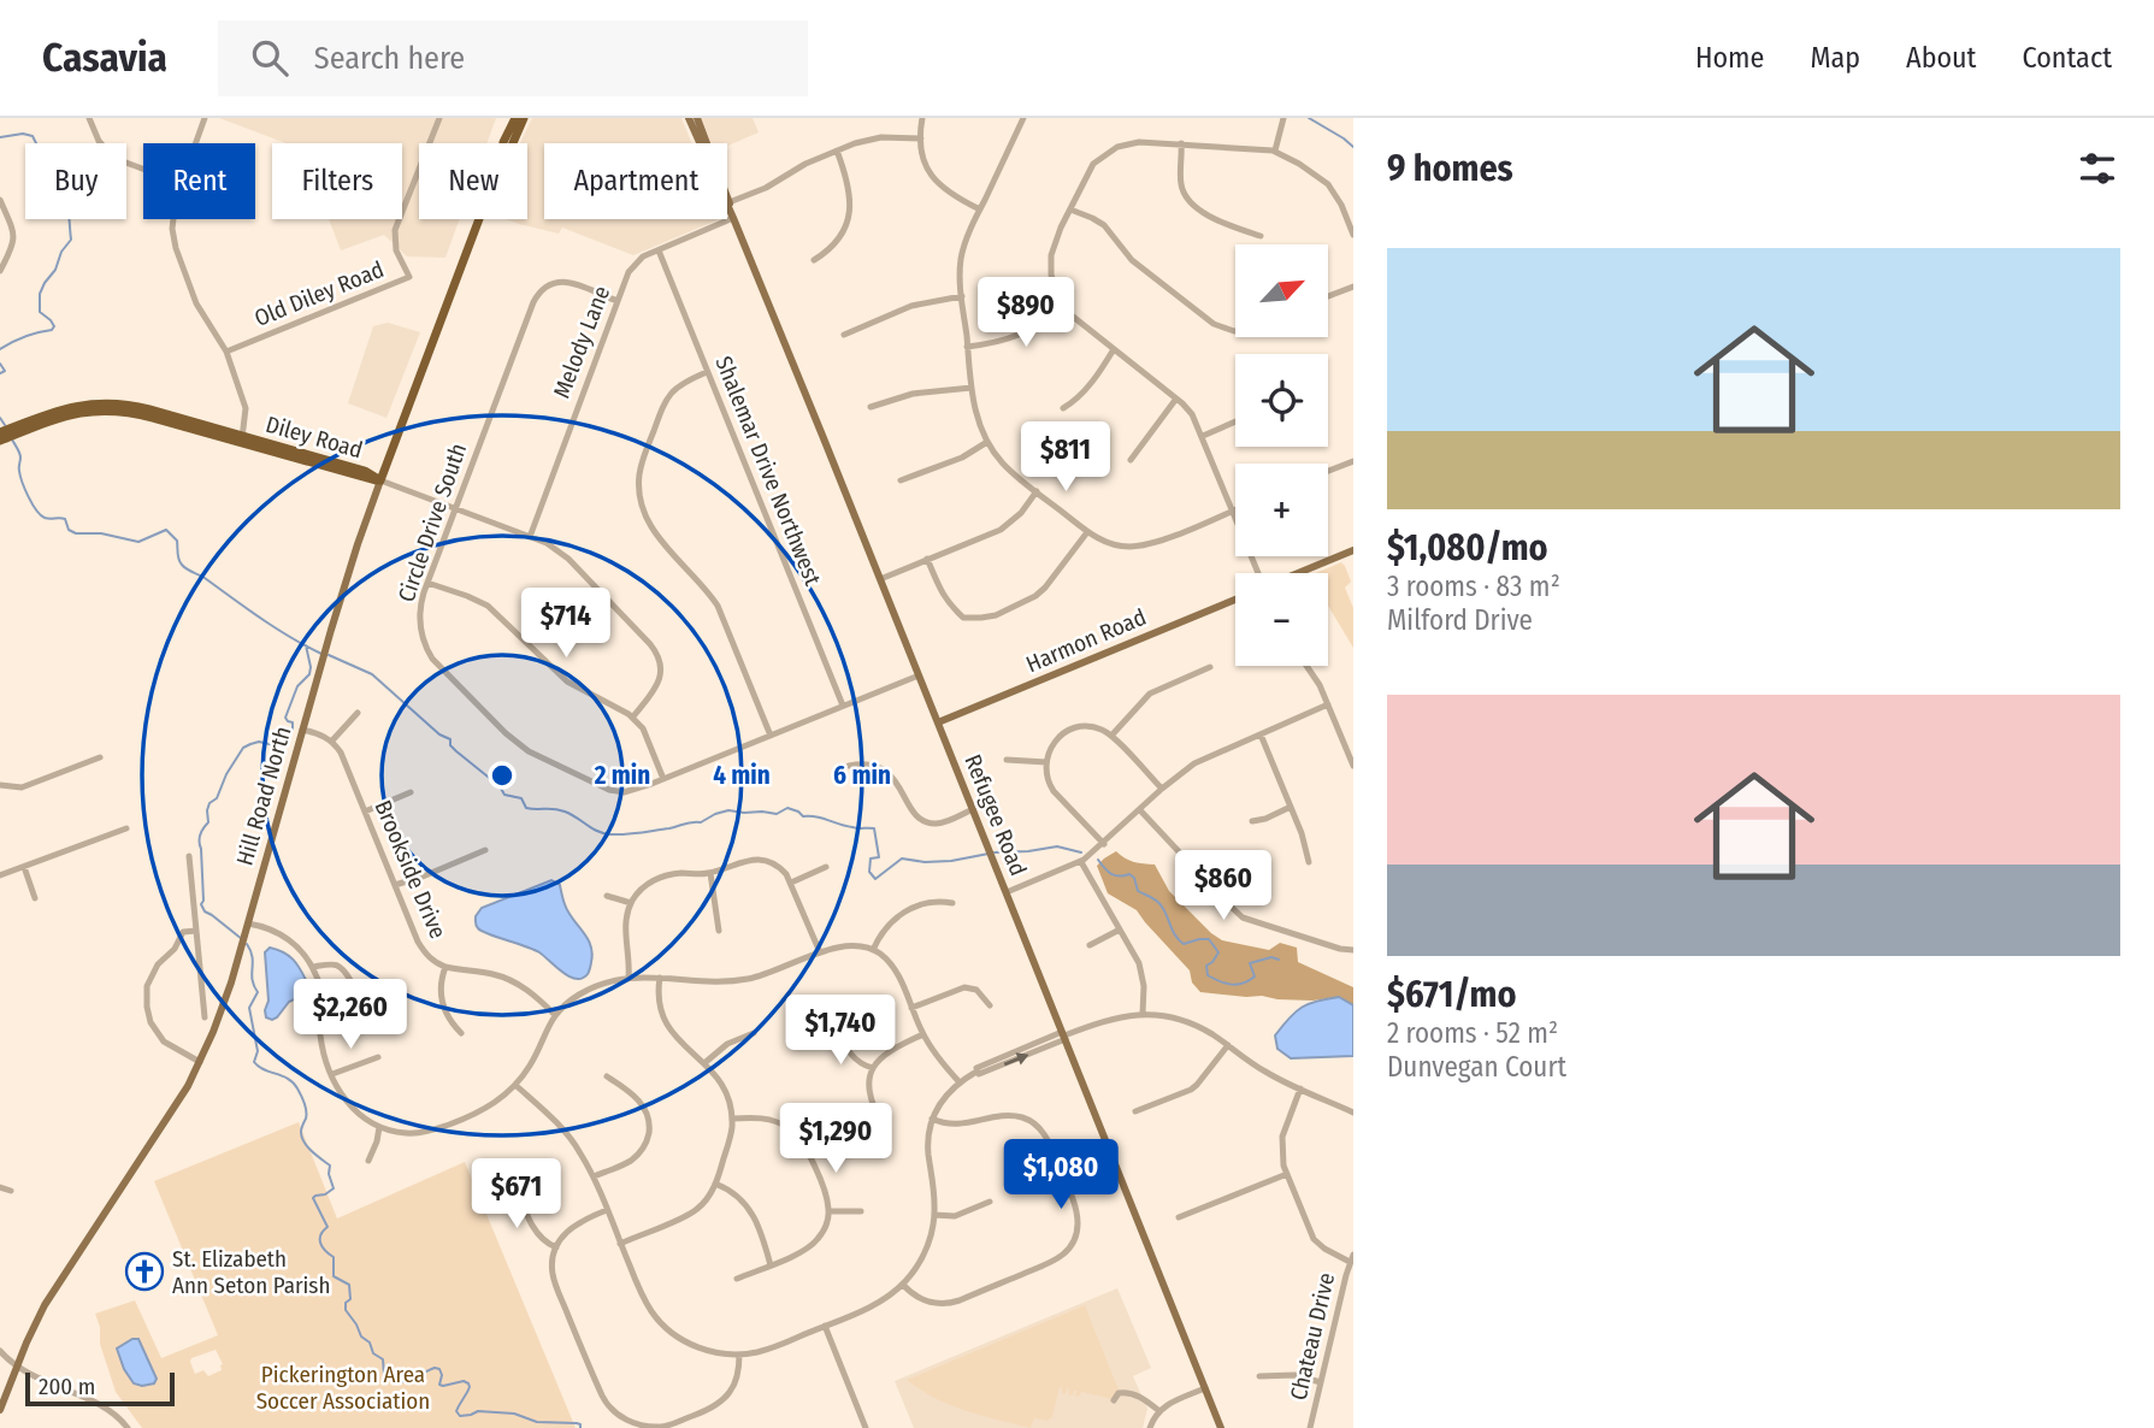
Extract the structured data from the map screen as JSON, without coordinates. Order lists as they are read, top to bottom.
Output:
{
  "streets": {
    "highway": ["Diley Road", "Hill Road North"],
    "main road": ["Harmon Road", "Refugee Road"],
    "street": [
      "Old Diley Road",
      "Melody Lane",
      "Shalemar Drive Northwest",
      "Circle Drive South",
      "Brookside Drive",
      "Chateau Drive"
    ]
  },
  "crossings": [
    ["Melody Lane", "Shalemar Drive Northwest"],
    ["Melody Lane", "Circle Drive South"],
    ["Melody Lane", "Refugee Road"],
    ["Diley Road", "Hill Road North"],
    ["Shalemar Drive Northwest", "Circle Drive South"],
    ["Circle Drive South", "Refugee Road"],
    ["Harmon Road", "Refugee Road"]
  ],
  "parks": ["Pickerington Area Soccer Association"],
  "places": {
    "church": ["St. Elizabeth Ann Seton Parish"]
  },
  "scale_bar": "200 m",
  "north": "top right",
  "page": {
    "header": "Casavia",
    "search": "Search here",
    "nav": [
      "Home",
      "Map",
      "About",
      "Contact"
    ],
    "heading": "9 homes",
    "chip": [
      "Buy",
      "Rent",
      "Filters",
      "New",
      "Apartment"
    ],
    "list": [
      {
        "name": "$1,080/mo",
        "note": "3 rooms · 83 m² · Milford Drive"
      },
      {
        "name": "$671/mo",
        "note": "2 rooms · 52 m² · Dunvegan Court"
      }
    ],
    "map_buttons": ["+", "−"],
    "price": [
      "$890",
      "$811",
      "$714",
      "$860",
      "$2,260",
      "$1,740",
      "$1,290",
      "$1,080",
      "$671"
    ],
    "scale": "200 m"
  },
  "rings": ["2 min", "4 min", "6 min"]
}
